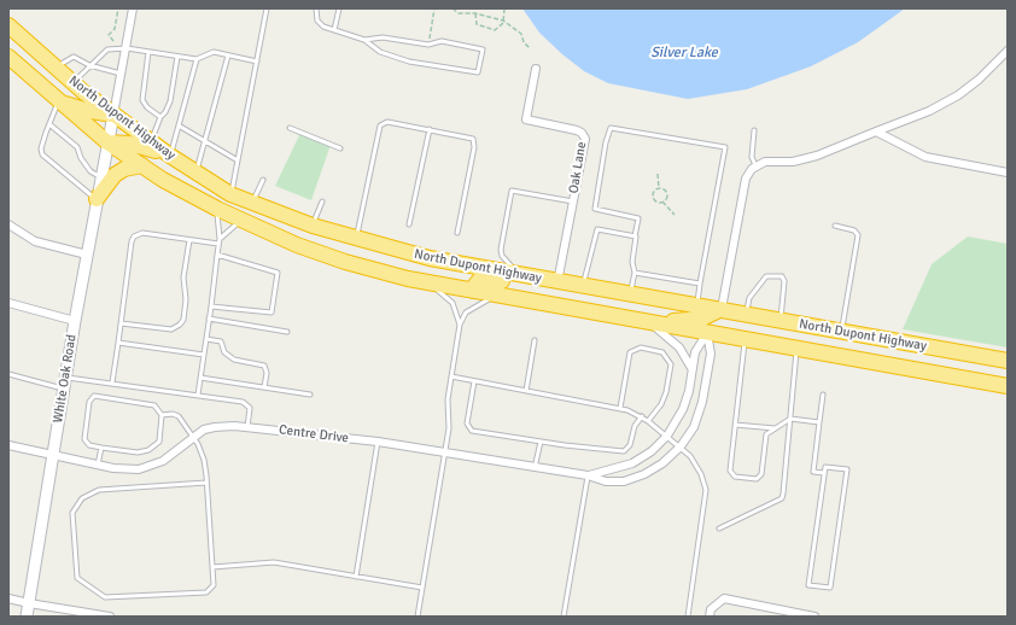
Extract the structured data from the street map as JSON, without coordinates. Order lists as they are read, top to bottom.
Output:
{
  "streets": {
    "highway": ["North Dupont Highway"],
    "street": ["Oak Lane", "White Oak Road", "Centre Drive"]
  },
  "crossings": [
    ["North Dupont Highway", "Oak Lane"],
    ["North Dupont Highway", "White Oak Road"],
    ["North Dupont Highway", "Centre Drive"],
    ["White Oak Road", "Centre Drive"]
  ],
  "water": ["Silver Lake"]
}
